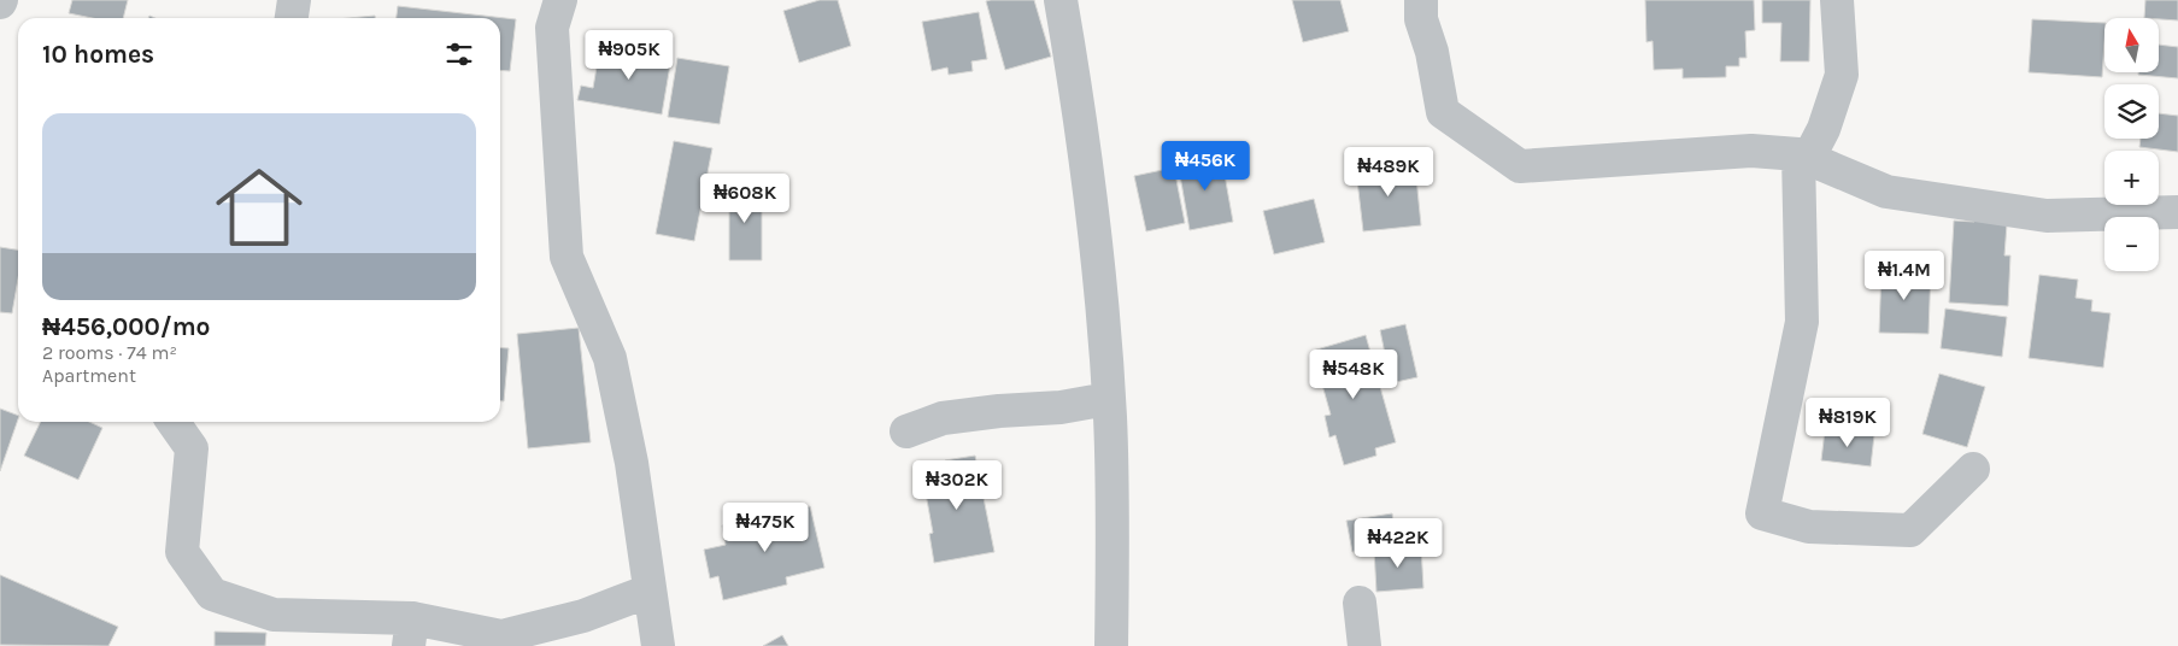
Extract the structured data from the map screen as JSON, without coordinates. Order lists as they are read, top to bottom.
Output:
{
  "north": "top",
  "page": {
    "map_buttons": ["+", "−"],
    "heading": "10 homes",
    "price": [
      "₦905K",
      "₦456K",
      "₦489K",
      "₦608K",
      "₦1.4M",
      "₦548K",
      "₦819K",
      "₦302K",
      "₦475K",
      "₦422K"
    ],
    "list": [
      {
        "name": "₦456,000/mo",
        "note": "2 rooms · 74 m² · Apartment"
      }
    ]
  }
}
